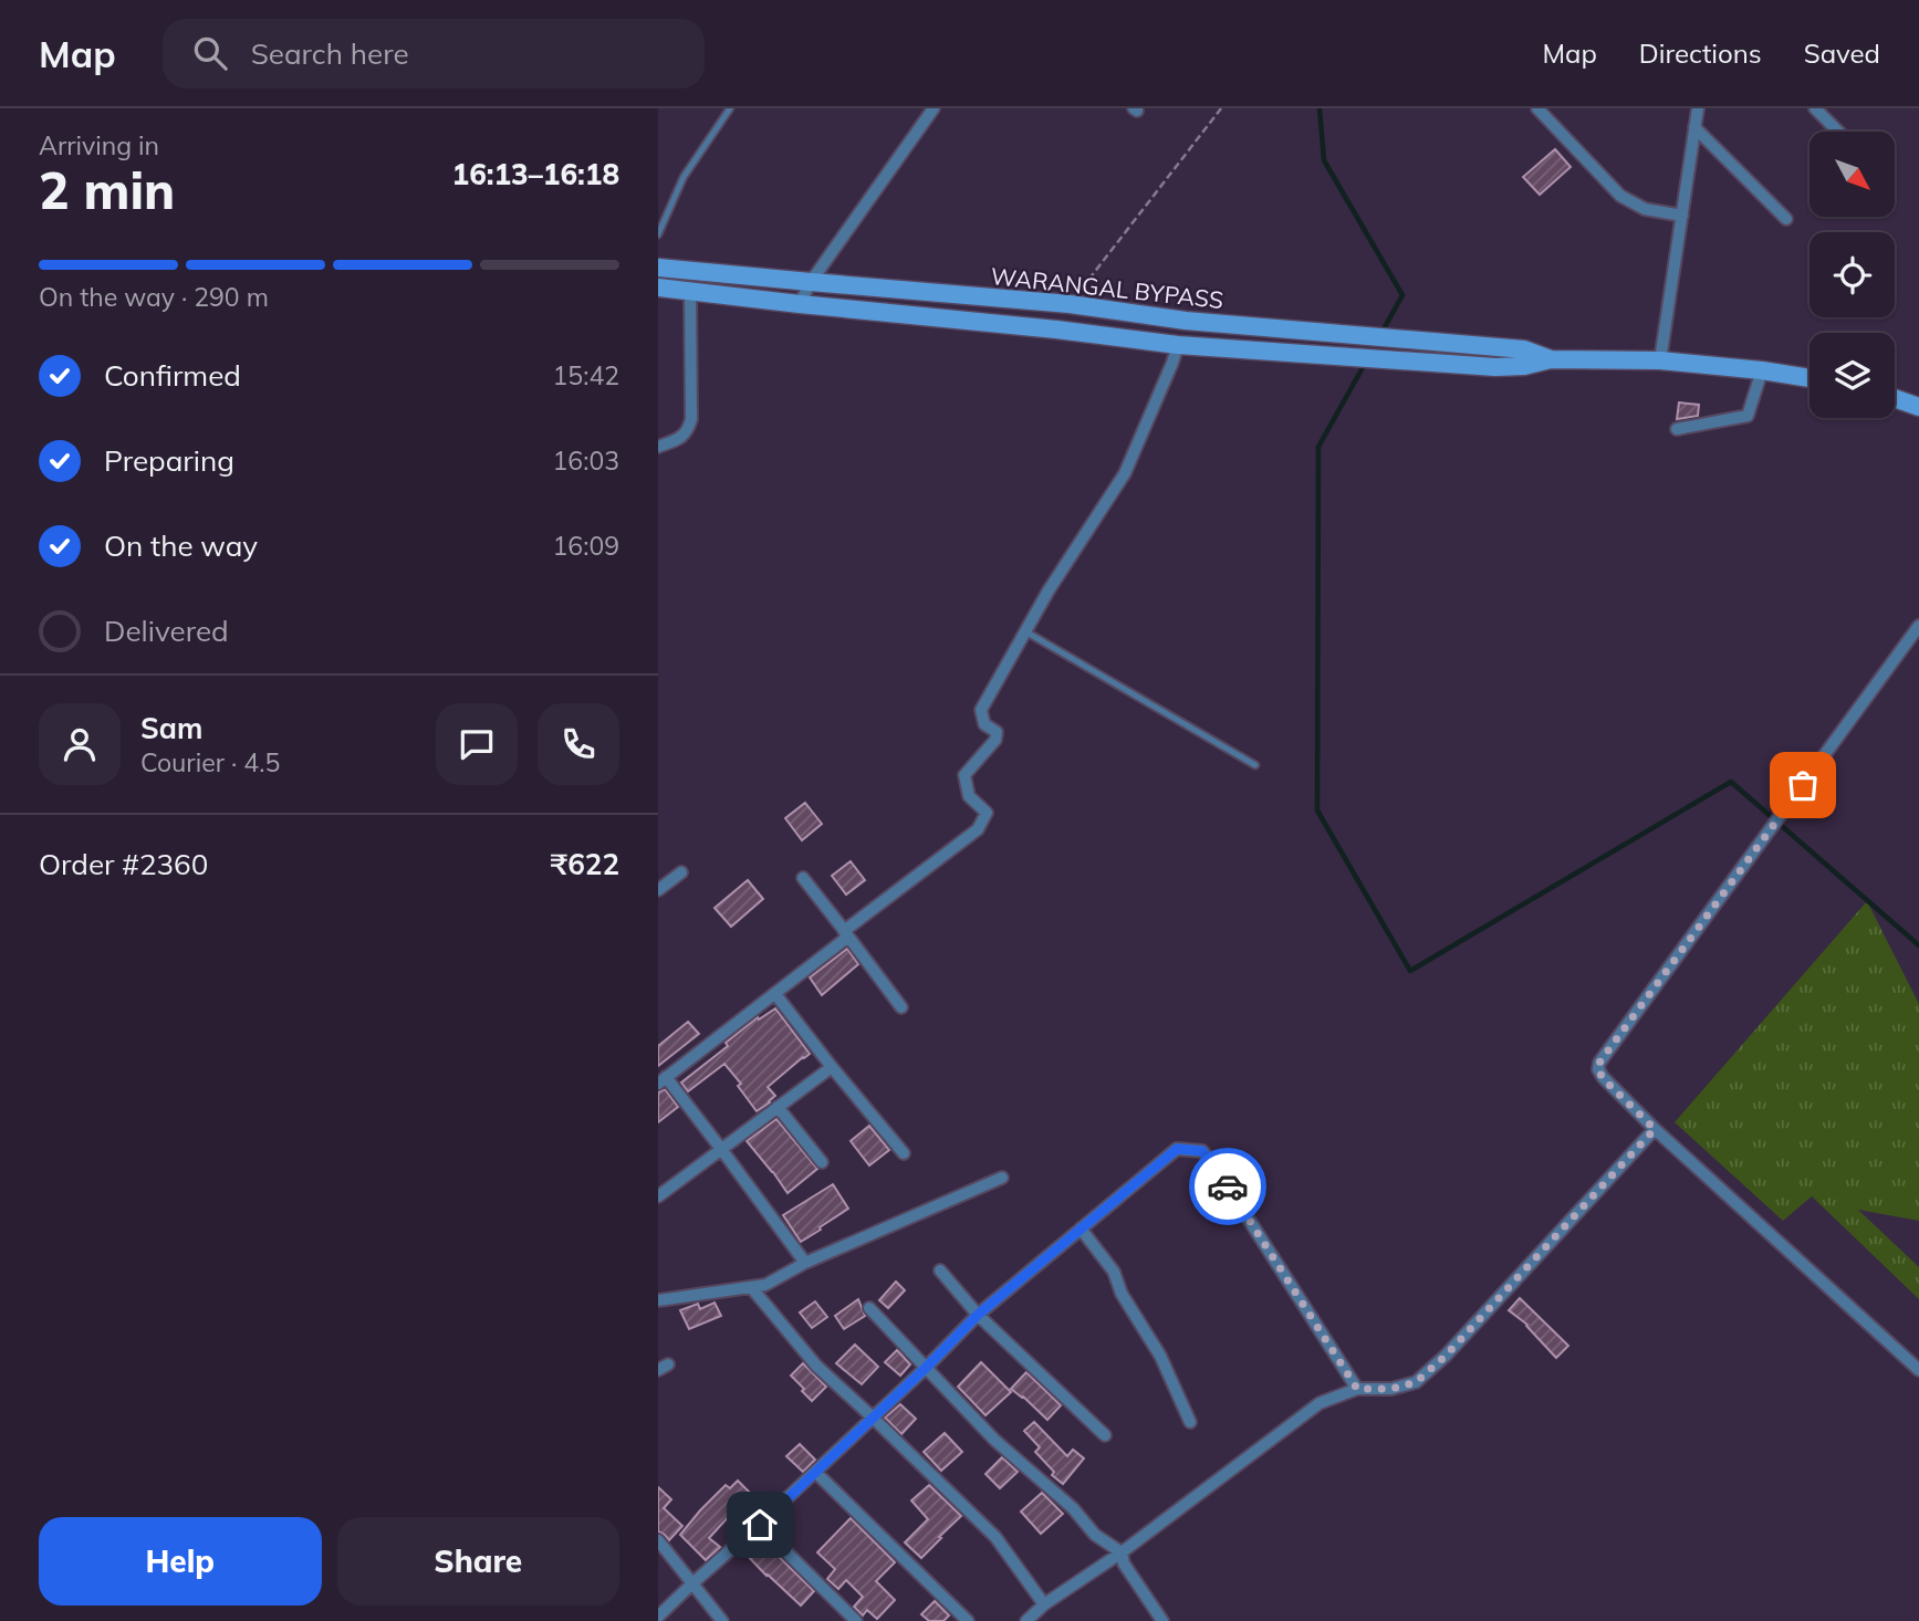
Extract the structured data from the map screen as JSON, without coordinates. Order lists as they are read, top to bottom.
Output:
{
  "streets": {
    "main road": ["WARANGAL BYPASS"]
  },
  "north": "bottom right",
  "page": {
    "header": "Map",
    "search": "Search here",
    "nav": ["Map", "Directions", "Saved"],
    "heading": ["2 min", "Arriving in", "16:13–16:18"],
    "panel": [
      "Sam",
      "Courier · 4.5",
      "Order #2360",
      "₹622"
    ],
    "bar": "On the way · 290 m",
    "list": [
      ["Confirmed", "15:42"],
      ["Preparing", "16:03"],
      ["On the way", "16:09"],
      "Delivered"
    ],
    "buttons": ["Help", "Share"]
  }
}
